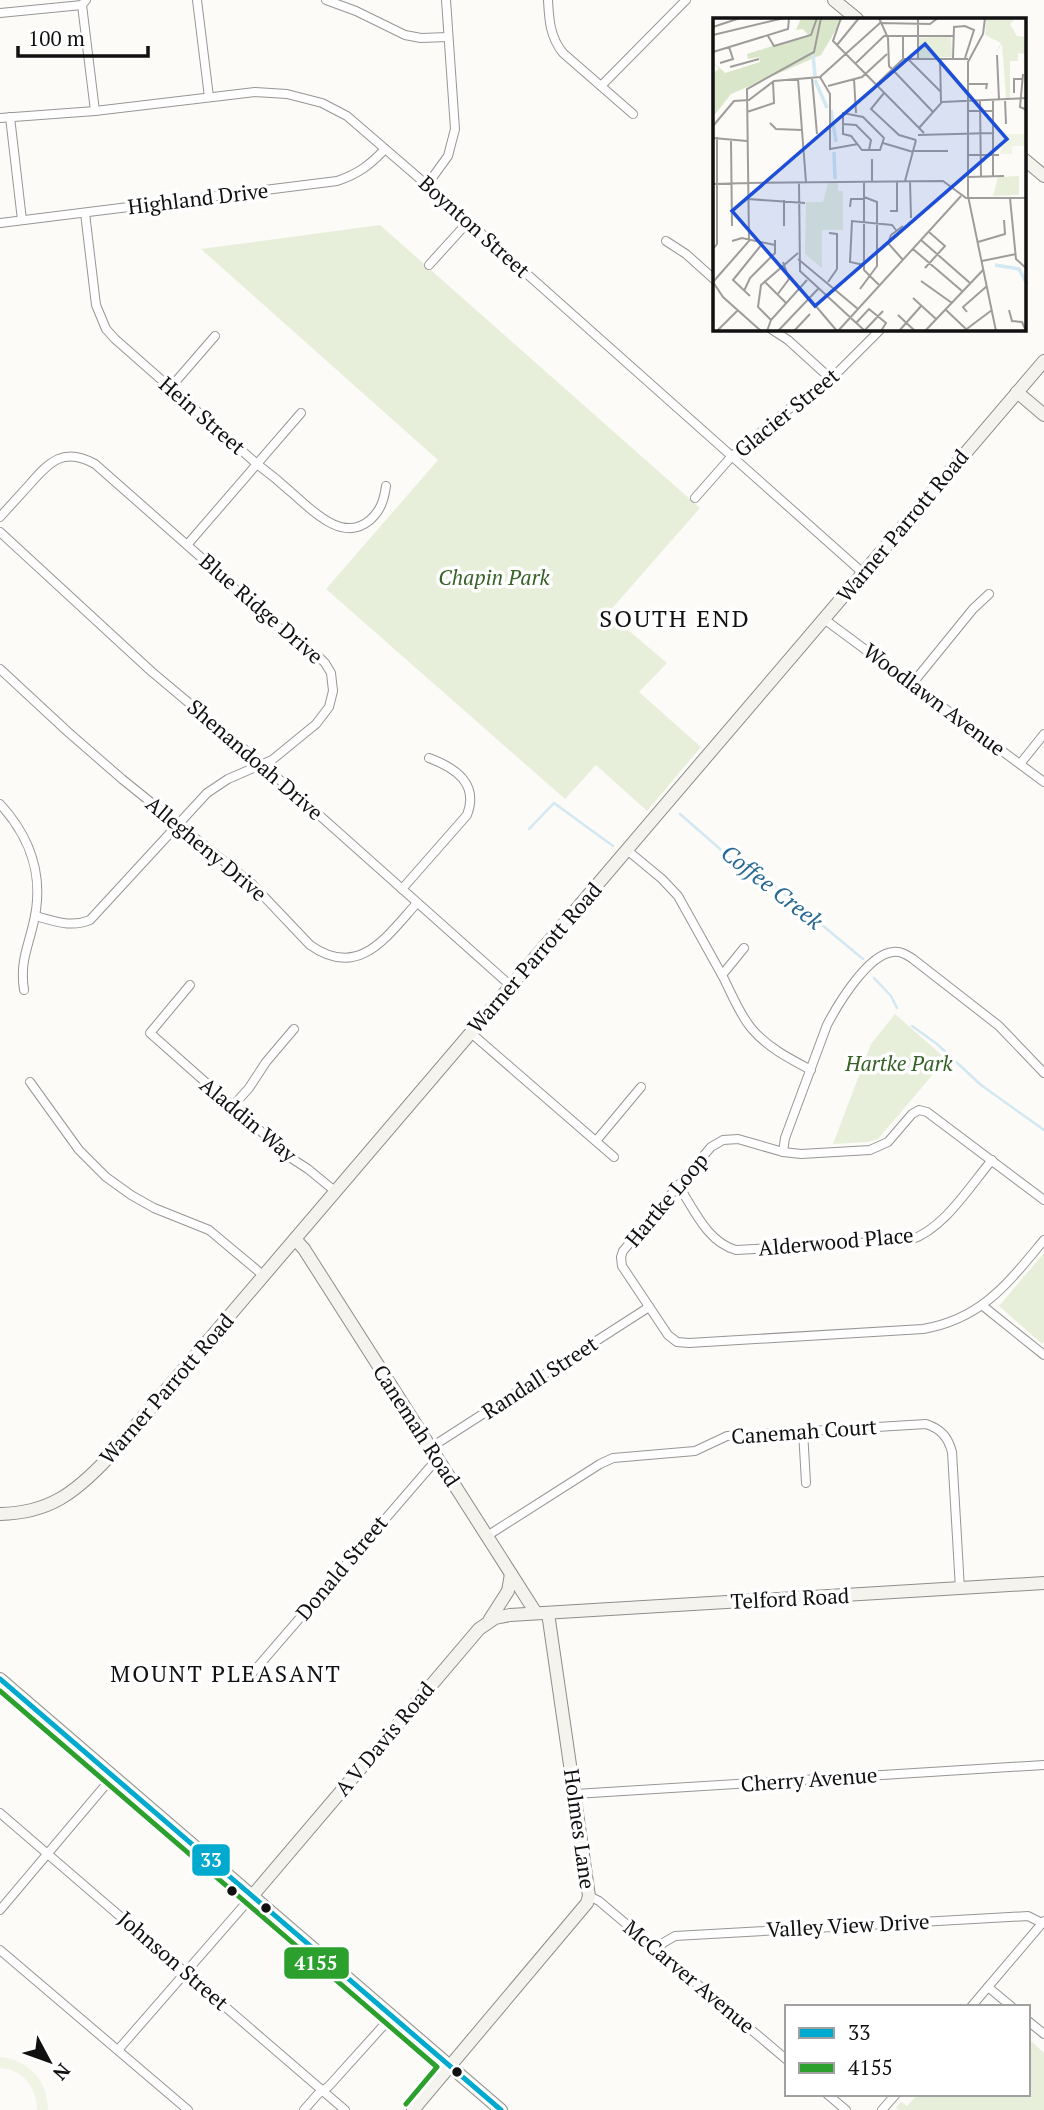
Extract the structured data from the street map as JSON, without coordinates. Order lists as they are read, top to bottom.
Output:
{
  "streets": {
    "main road": [
      "Warner Parrott Road",
      "Canemah Road",
      "Telford Road",
      "A V Davis Road",
      "Holmes Lane"
    ],
    "street": [
      "Highland Drive",
      "Boynton Street",
      "Glacier Street",
      "Hein Street",
      "Blue Ridge Drive",
      "Woodlawn Avenue",
      "Shenandoah Drive",
      "Allegheny Drive",
      "Aladdin Way",
      "Hartke Loop",
      "Alderwood Place",
      "Randall Street",
      "Canemah Court",
      "Donald Street",
      "Cherry Avenue",
      "Valley View Drive",
      "Johnson Street",
      "McCarver Avenue"
    ]
  },
  "crossings": [
    ["Highland Drive", "Boynton Street"],
    ["Highland Drive", "Hein Street"],
    ["Boynton Street", "Glacier Street"],
    ["Boynton Street", "Warner Parrott Road"],
    ["Warner Parrott Road", "Woodlawn Avenue"],
    ["Warner Parrott Road", "Shenandoah Drive"],
    ["Warner Parrott Road", "Aladdin Way"],
    ["Warner Parrott Road", "Canemah Road"],
    ["Blue Ridge Drive", "Shenandoah Drive"],
    ["Blue Ridge Drive", "Allegheny Drive"],
    ["Shenandoah Drive", "Allegheny Drive"],
    ["Hartke Loop", "Alderwood Place"],
    ["Hartke Loop", "Randall Street"],
    ["Randall Street", "Canemah Road"],
    ["Randall Street", "Donald Street"],
    ["Canemah Road", "Canemah Court"],
    ["Canemah Road", "Donald Street"],
    ["Canemah Road", "Telford Road"],
    ["Canemah Road", "A V Davis Road"],
    ["Canemah Road", "Holmes Lane"],
    ["Canemah Court", "Telford Road"],
    ["Telford Road", "Holmes Lane"],
    ["Cherry Avenue", "Holmes Lane"],
    ["Holmes Lane", "McCarver Avenue"],
    ["Valley View Drive", "McCarver Avenue"]
  ],
  "districts": ["SOUTH END", "MOUNT PLEASANT"],
  "water": ["Coffee Creek"],
  "parks": ["Chapin Park", "Hartke Park"],
  "lines": ["transit line 33", "transit line 4155"],
  "legend": ["33", "4155"],
  "scale_bar": "100 m",
  "north": "bottom right"
}
